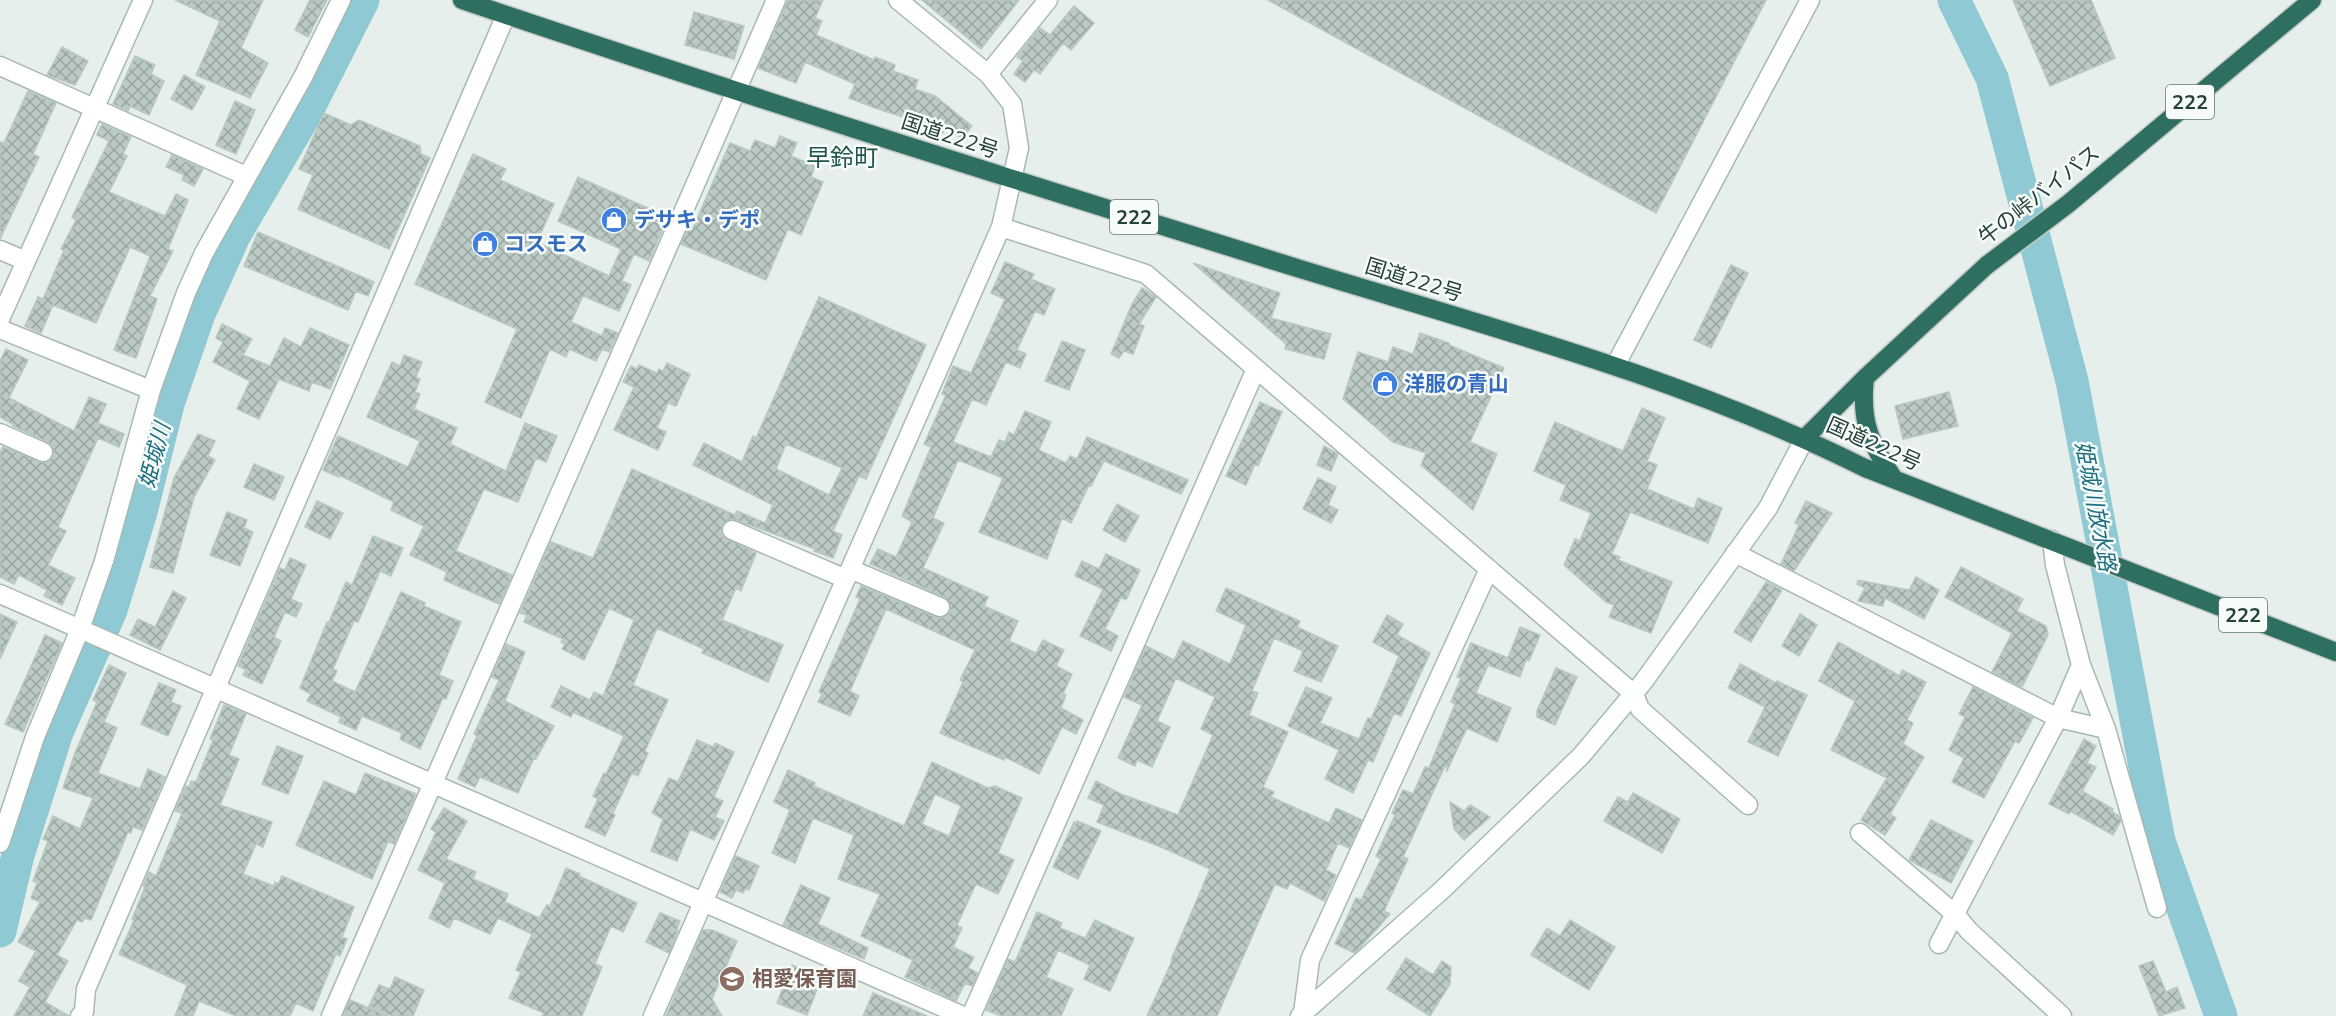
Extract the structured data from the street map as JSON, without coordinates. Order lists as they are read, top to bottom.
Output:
{
  "streets": {
    "highway": ["222", "国道222号", "牛の峠バイパス"]
  },
  "crossings": [
    ["国道222号", "牛の峠バイパス"]
  ],
  "districts": ["早鈴町"],
  "water": ["姫城川", "姫城川放水路"],
  "places": {
    "shop": ["デサキ・デポ", "コスモス", "洋服の青山"],
    "school or university": ["相愛保育園"]
  }
}
